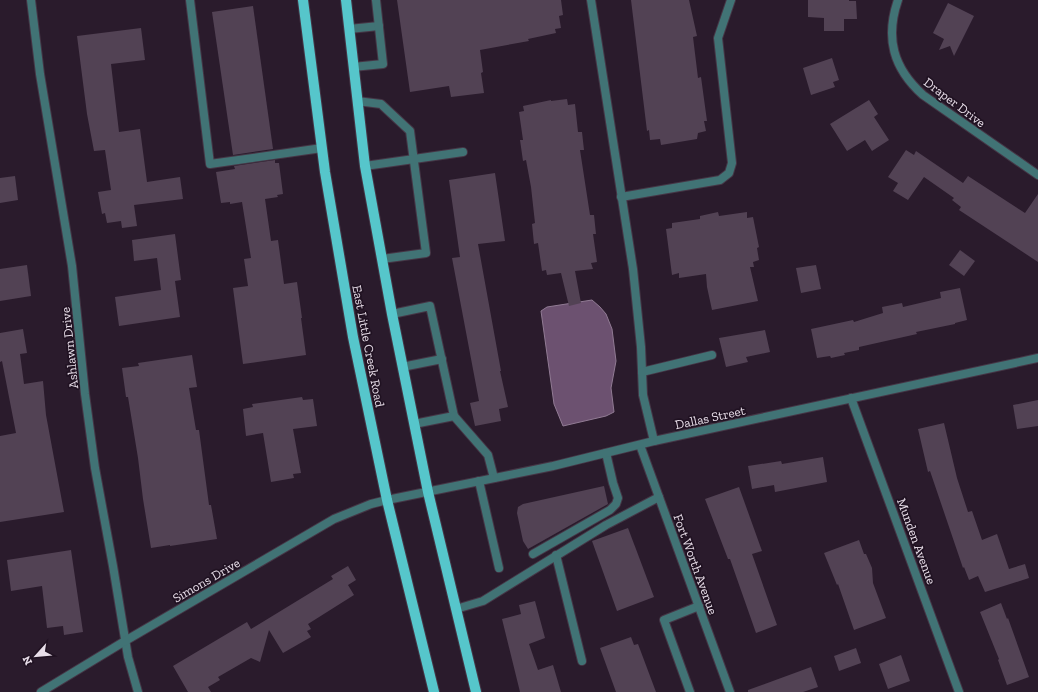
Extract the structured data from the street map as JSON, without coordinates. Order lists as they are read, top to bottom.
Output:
{
  "streets": {
    "main road": ["East Little Creek Road"],
    "street": [
      "Draper Drive",
      "Ashlawn Drive",
      "Dallas Street",
      "Munden Avenue",
      "Fort Worth Avenue",
      "Simons Drive"
    ]
  },
  "crossings": [
    ["East Little Creek Road", "Dallas Street"],
    ["East Little Creek Road", "Simons Drive"],
    ["Ashlawn Drive", "Simons Drive"],
    ["Dallas Street", "Munden Avenue"],
    ["Dallas Street", "Fort Worth Avenue"],
    ["Dallas Street", "Simons Drive"]
  ],
  "north": "bottom left"
}
